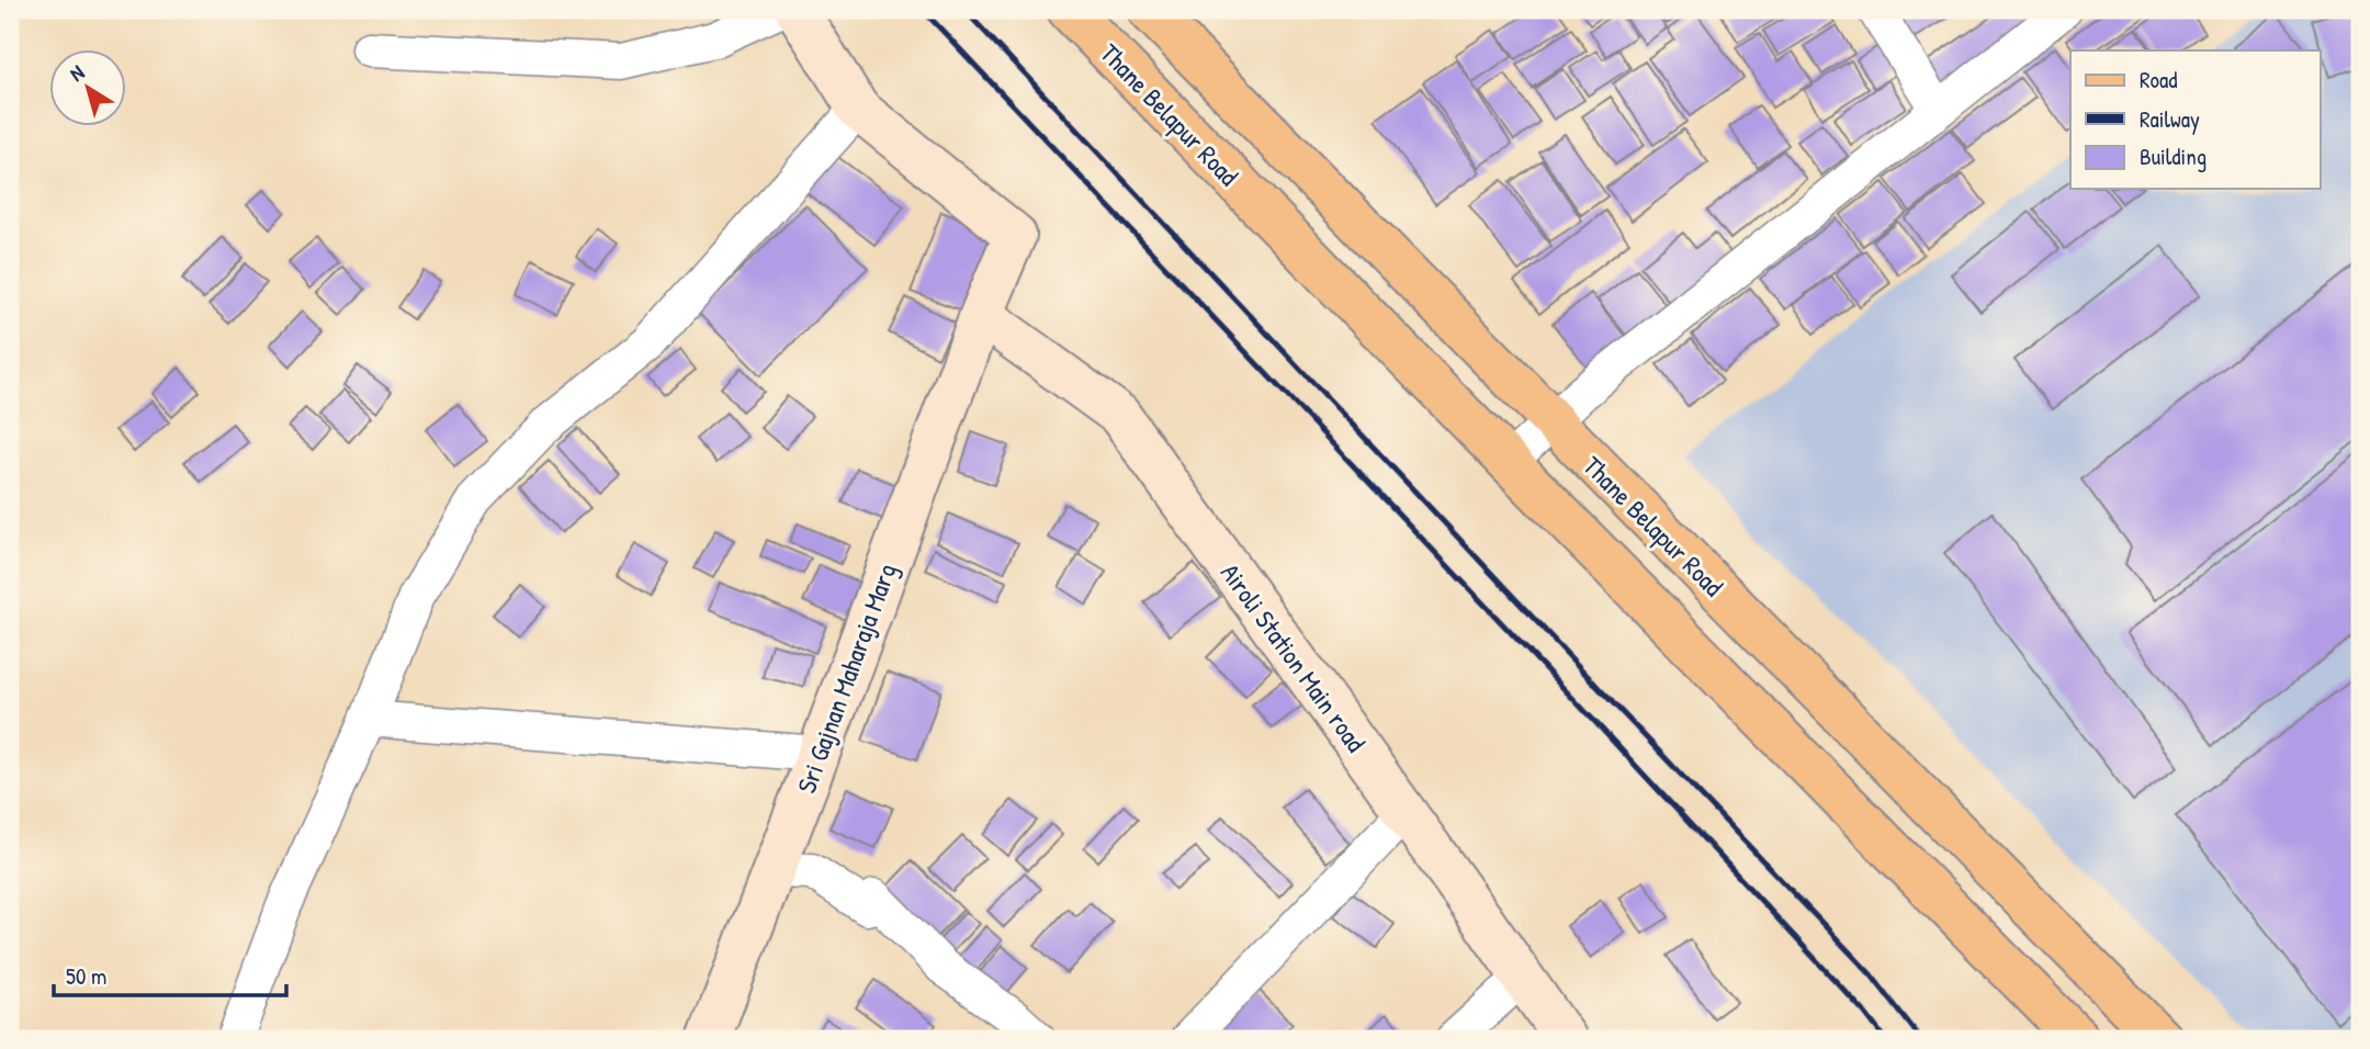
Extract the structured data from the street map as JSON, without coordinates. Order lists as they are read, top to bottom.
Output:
{
  "streets": {
    "main road": ["Thane Belapur Road"],
    "street": ["Airoli Station Main road", "Sri Gajnan Maharaja Marg"]
  },
  "crossings": [
    ["Airoli Station Main road", "Sri Gajnan Maharaja Marg"]
  ],
  "legend": ["Road", "Railway", "Building"],
  "scale_bar": "50 m",
  "north": "top left"
}
